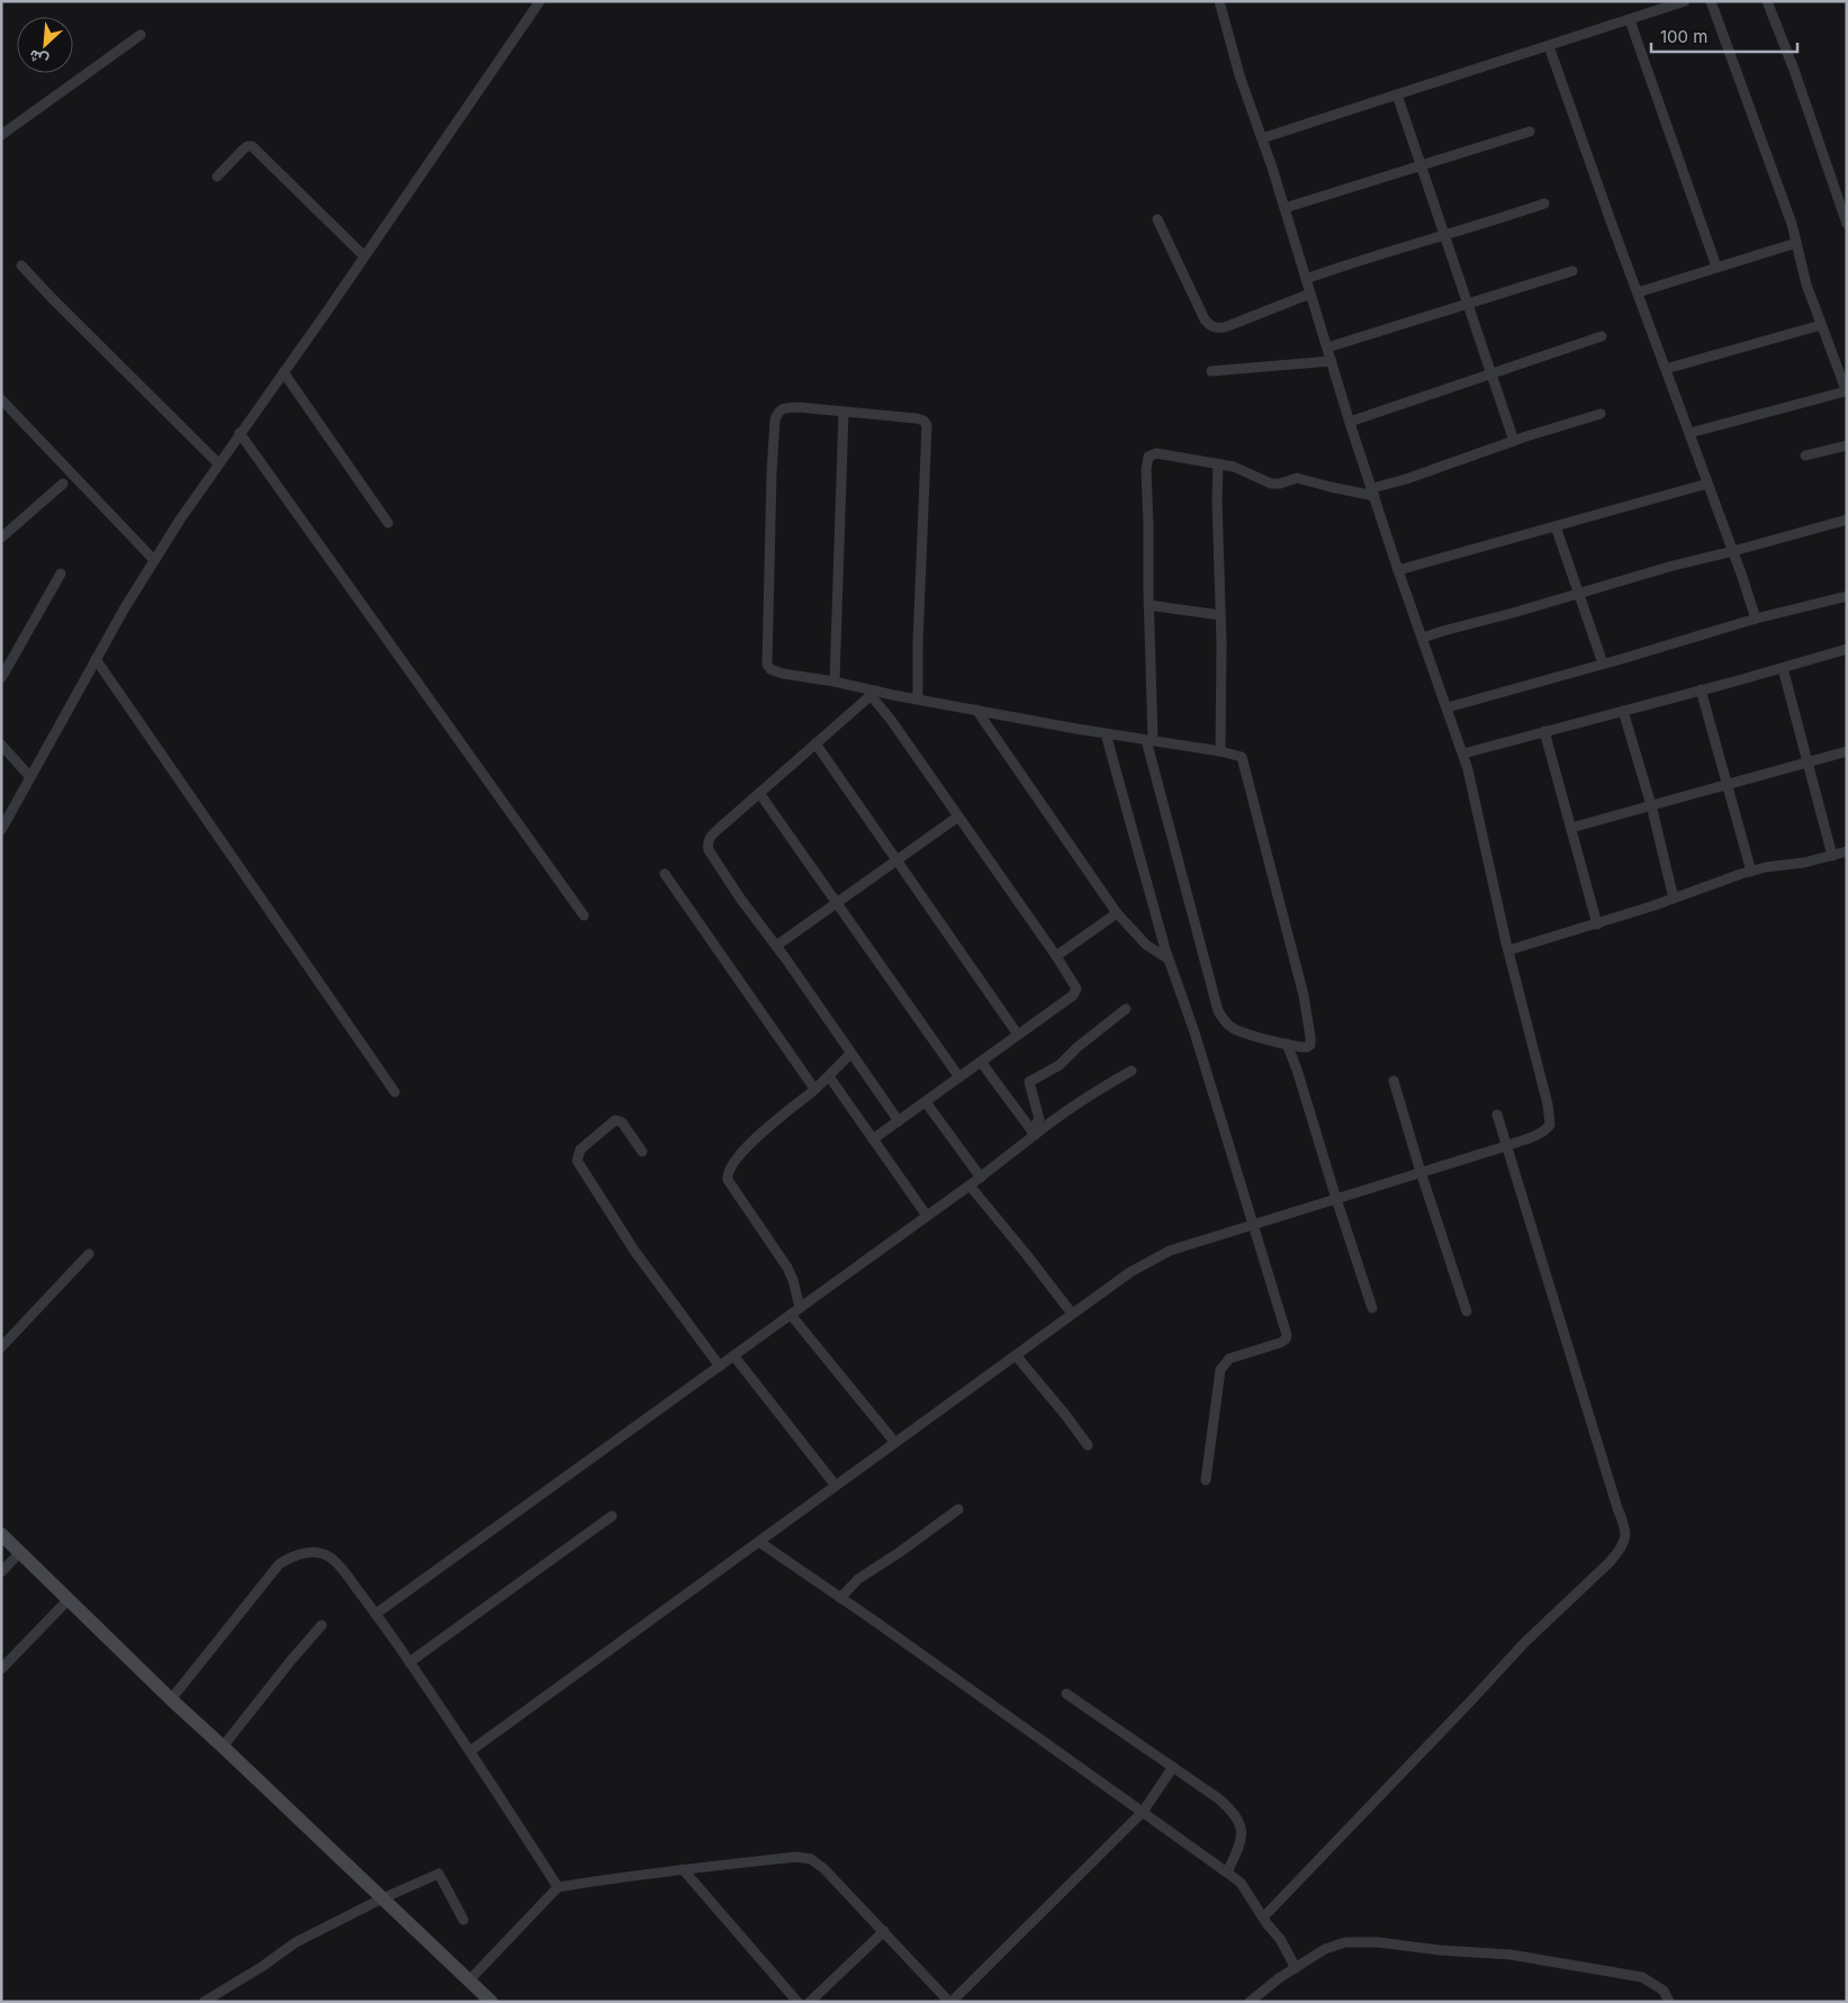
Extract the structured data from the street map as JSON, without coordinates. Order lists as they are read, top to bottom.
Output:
{
  "scale_bar": "100 m",
  "north": "bottom left"
}
